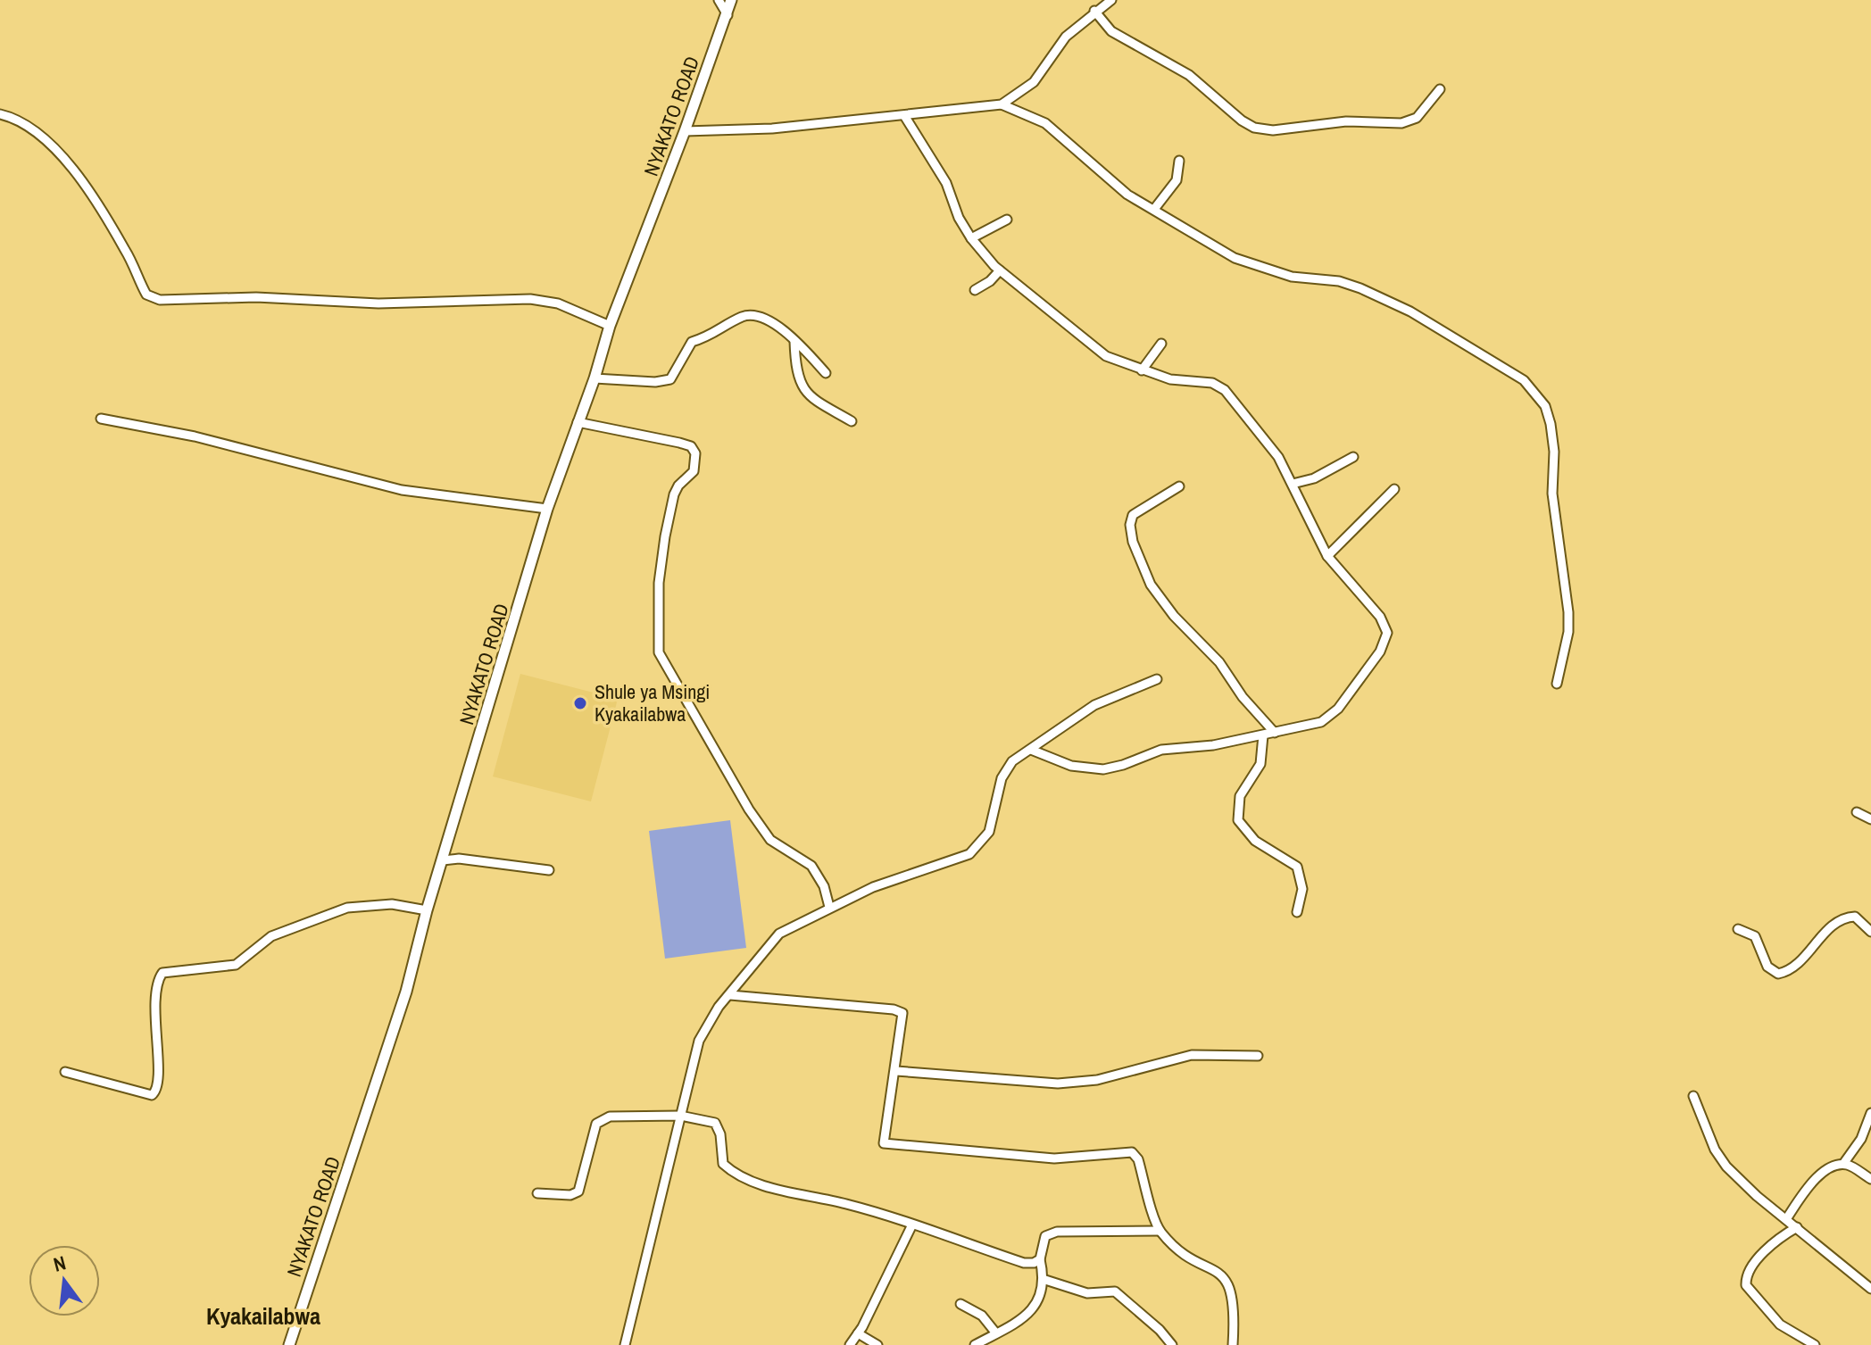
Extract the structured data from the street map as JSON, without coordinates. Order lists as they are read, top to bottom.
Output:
{
  "streets": {
    "street": ["NYAKATO ROAD"]
  },
  "districts": ["Kyakailabwa"],
  "places": ["Shule ya Msingi Kyakailabwa"],
  "north": "top"
}
